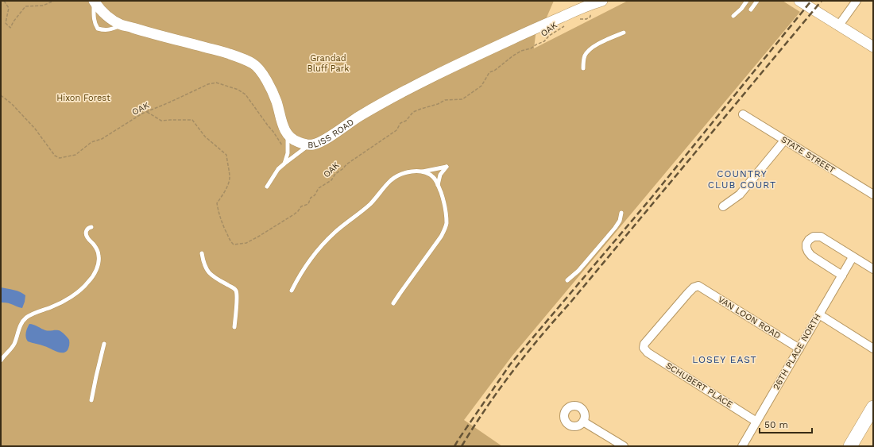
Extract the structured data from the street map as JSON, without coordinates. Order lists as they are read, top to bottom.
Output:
{
  "streets": {
    "street": [
      "BLISS ROAD",
      "STATE STREET",
      "VAN LOON ROAD",
      "26TH PLACE NORTH",
      "SCHUBERT PLACE"
    ],
    "path": ["OAK"]
  },
  "crossings": [
    ["VAN LOON ROAD", "26TH PLACE NORTH"],
    ["VAN LOON ROAD", "SCHUBERT PLACE"],
    ["26TH PLACE NORTH", "SCHUBERT PLACE"]
  ],
  "districts": ["COUNTRY CLUB COURT", "LOSEY EAST"],
  "parks": ["Grandad Bluff Park", "Hixon Forest"],
  "scale_bar": "50 m"
}
